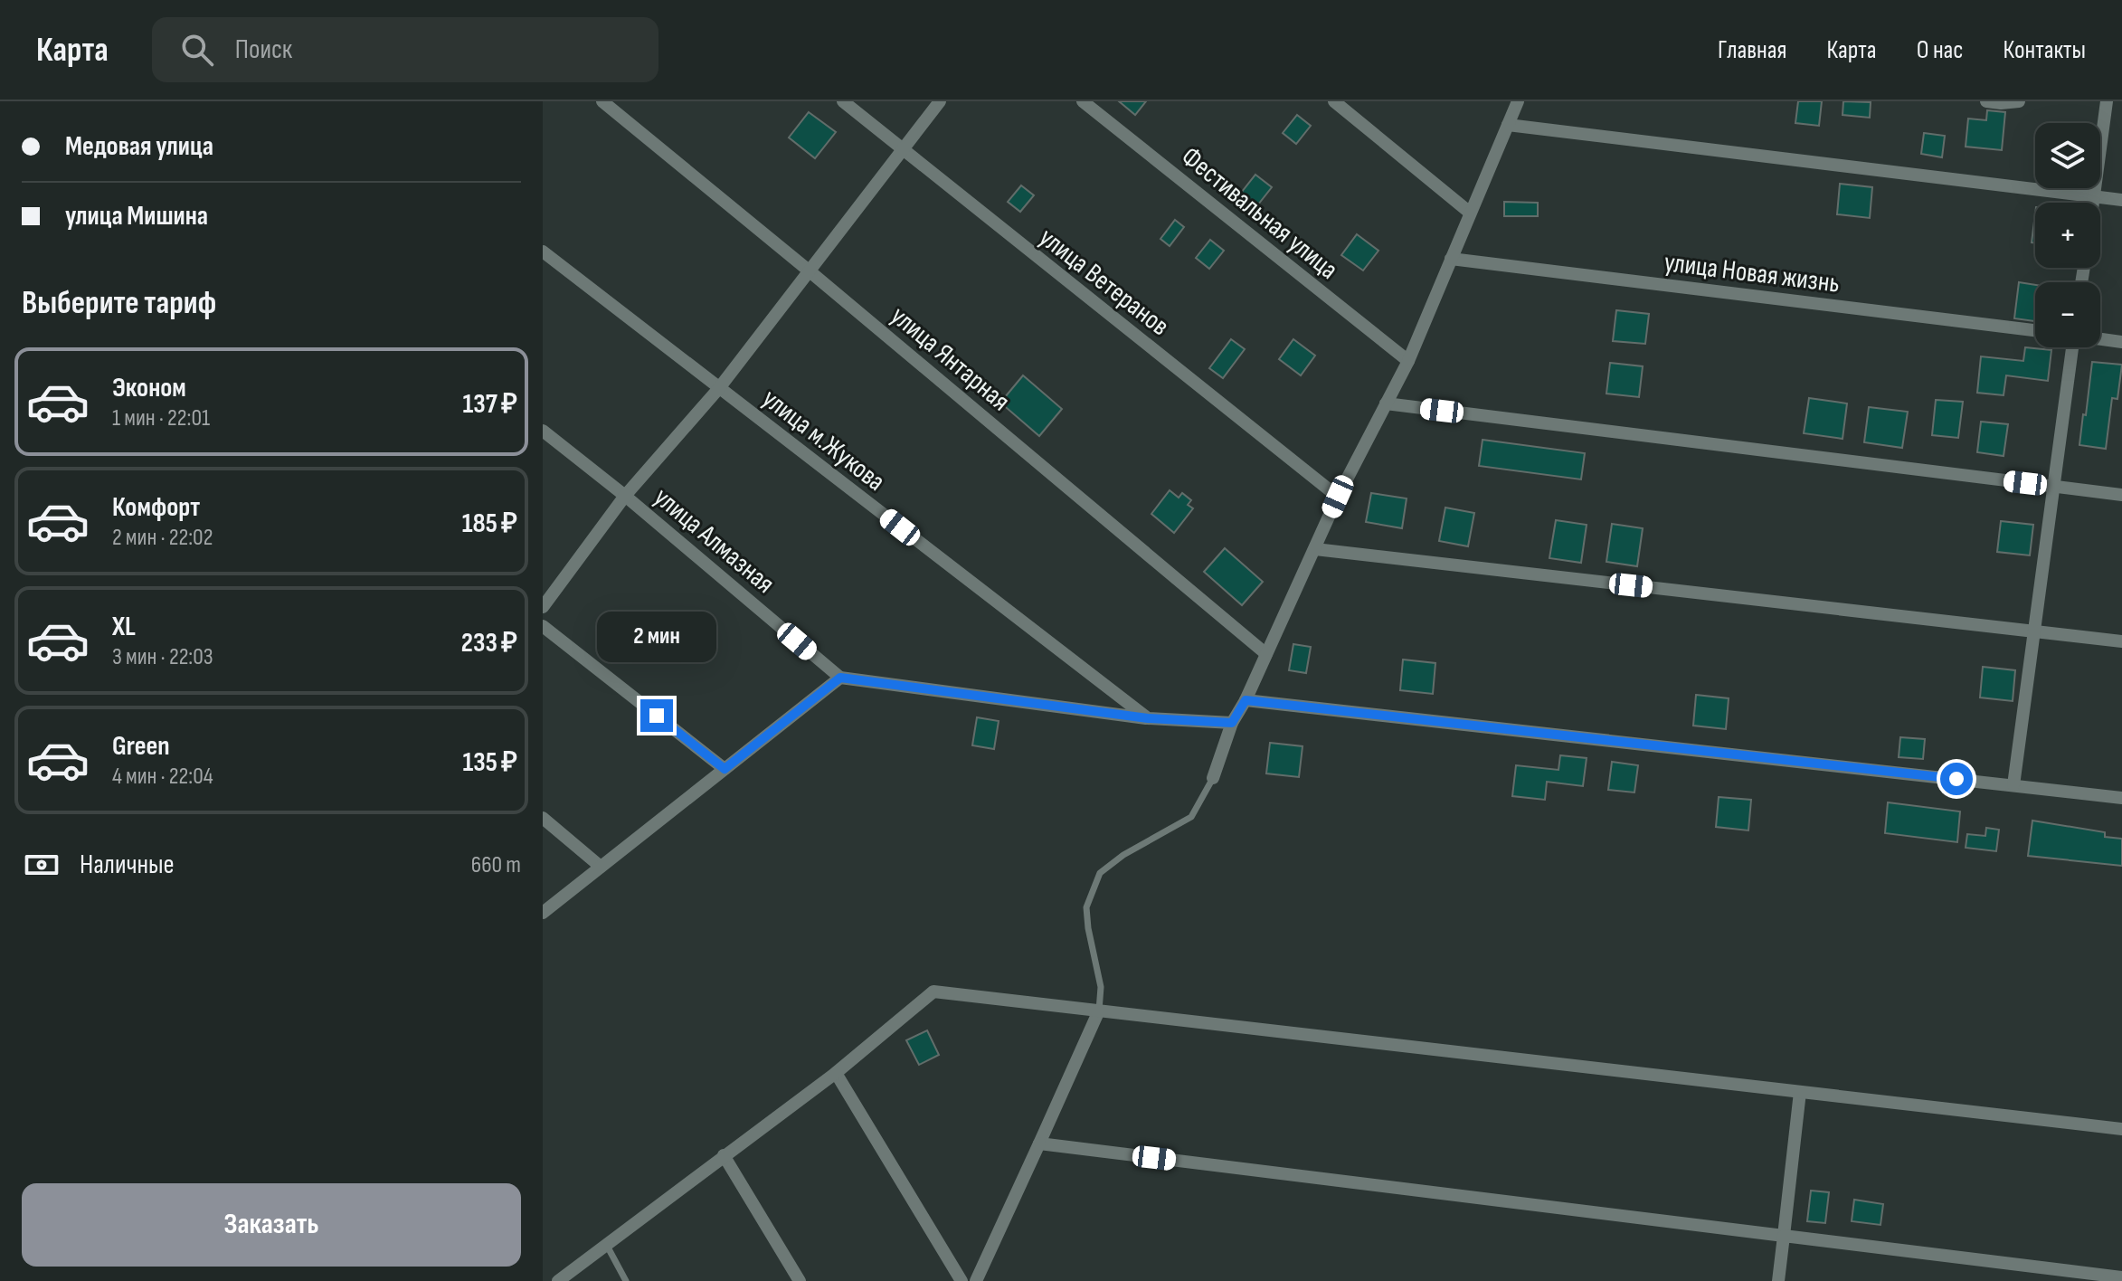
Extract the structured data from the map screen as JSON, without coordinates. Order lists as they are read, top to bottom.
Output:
{
  "streets": {
    "street": [
      "Фестивальная улица",
      "улица Новая жизнь",
      "улица Ветеранов",
      "улица Янтарная",
      "улица м.Жукова",
      "улица Алмазная"
    ]
  },
  "page": {
    "header": "Карта",
    "search": "Поиск",
    "nav": [
      "Главная",
      "Карта",
      "О нас",
      "Контакты"
    ],
    "banner": ["Медовая улица", "улица Мишина"],
    "map_buttons": ["+", "−"],
    "heading": "Выберите тариф",
    "list": [
      {
        "name": "Эконом",
        "note": "1 мин · 22:01",
        "value": "137 ₽"
      },
      {
        "name": "Комфорт",
        "note": "2 мин · 22:02",
        "value": "185 ₽"
      },
      {
        "name": "XL",
        "note": "3 мин · 22:03",
        "value": "233 ₽"
      },
      {
        "name": "Green",
        "note": "4 мин · 22:04",
        "value": "135 ₽"
      }
    ],
    "bubble": "2 мин",
    "pay": ["Наличные", "660 m"],
    "buttons": "Заказать"
  }
}
